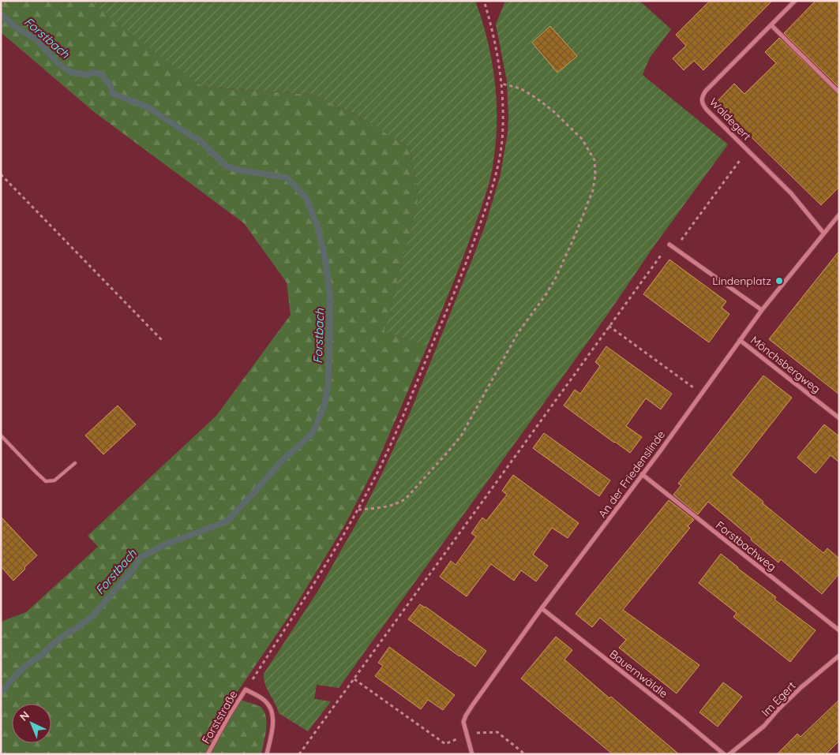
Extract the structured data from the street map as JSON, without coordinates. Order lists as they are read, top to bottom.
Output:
{
  "streets": {
    "street": [
      "Waldegert",
      "Mönchsbergweg",
      "An der Friedenslinde",
      "Forstbachweg",
      "Bauernwäldle",
      "Im Egert",
      "Forststraße"
    ]
  },
  "crossings": [
    ["Waldegert", "An der Friedenslinde"],
    ["Mönchsbergweg", "An der Friedenslinde"],
    ["An der Friedenslinde", "Forstbachweg"],
    ["An der Friedenslinde", "Bauernwäldle"]
  ],
  "water": ["Forstbach"],
  "places": ["Lindenplatz"],
  "north": "top left"
}
